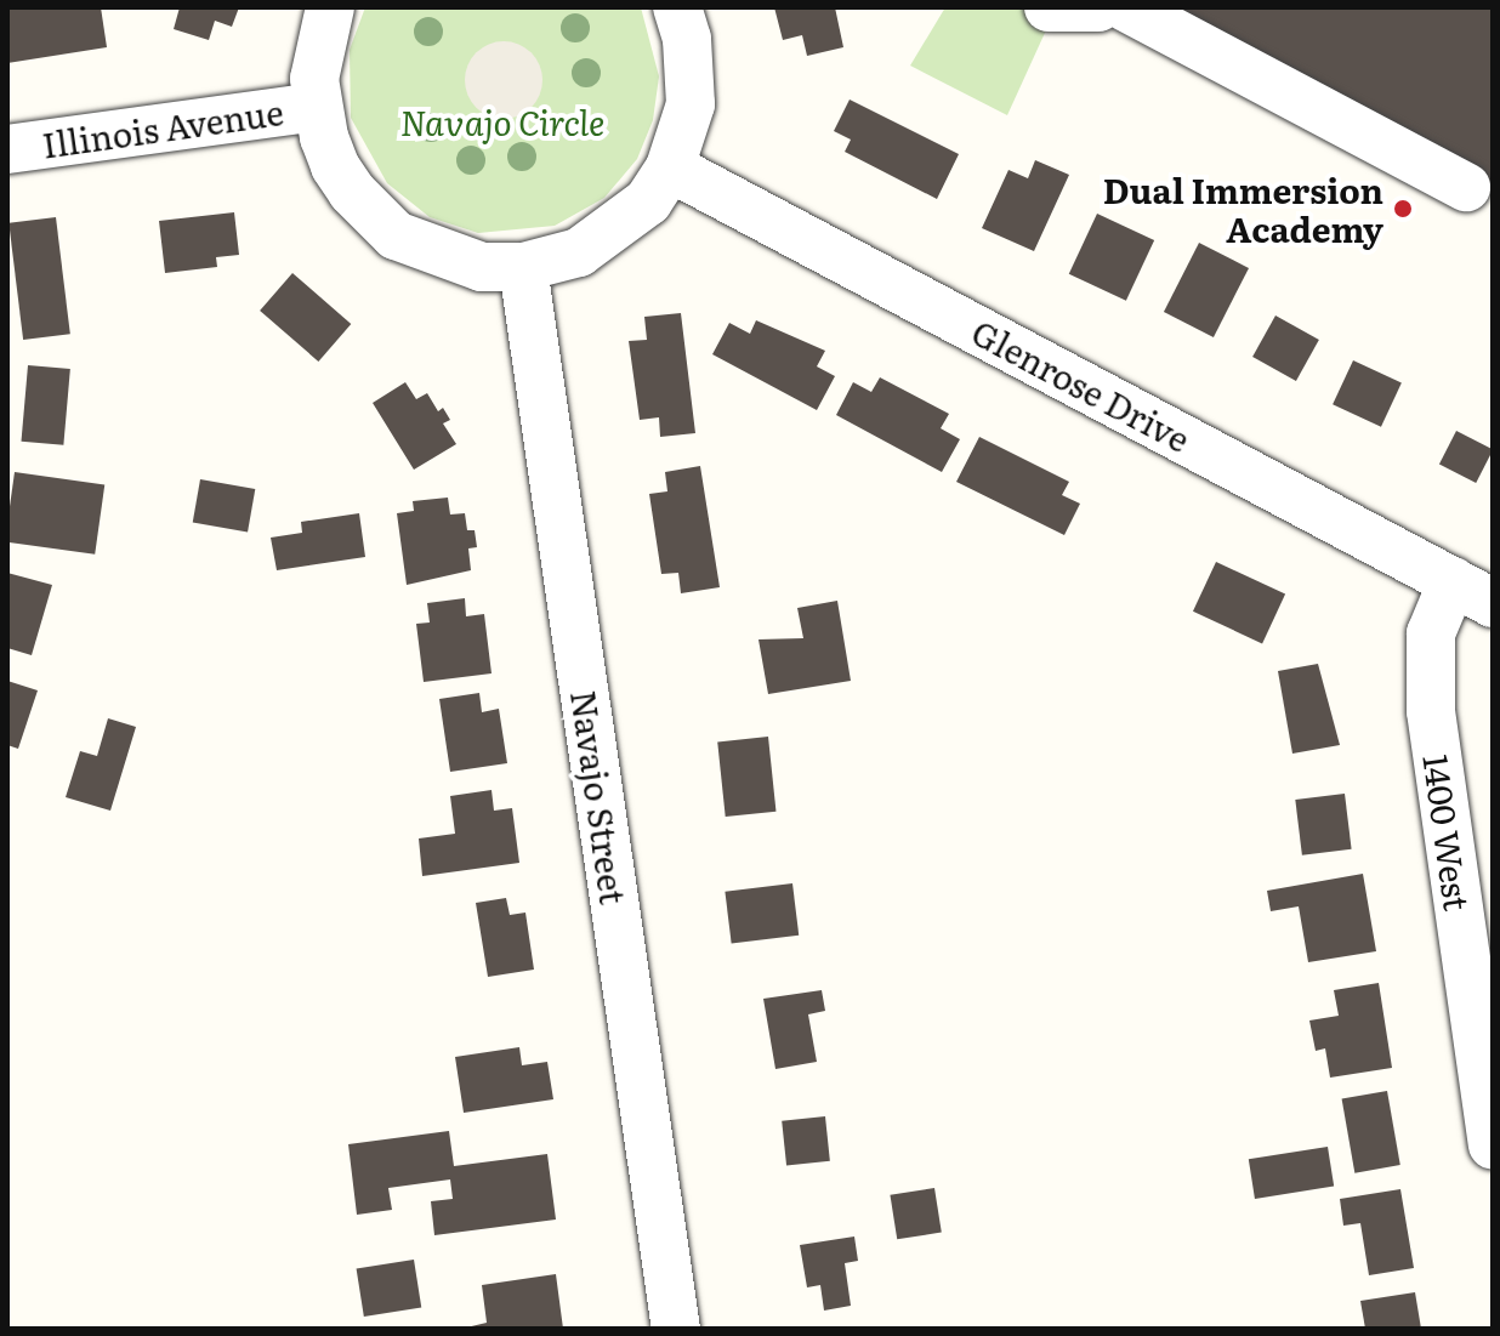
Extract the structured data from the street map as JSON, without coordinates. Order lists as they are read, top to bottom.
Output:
{
  "streets": {
    "street": [
      "Illinois Avenue",
      "Glenrose Drive",
      "Navajo Street",
      "1400 West"
    ]
  },
  "crossings": [
    ["Glenrose Drive", "1400 West"]
  ],
  "parks": ["Navajo Circle"],
  "places": ["Dual Immersion Academy"]
}
